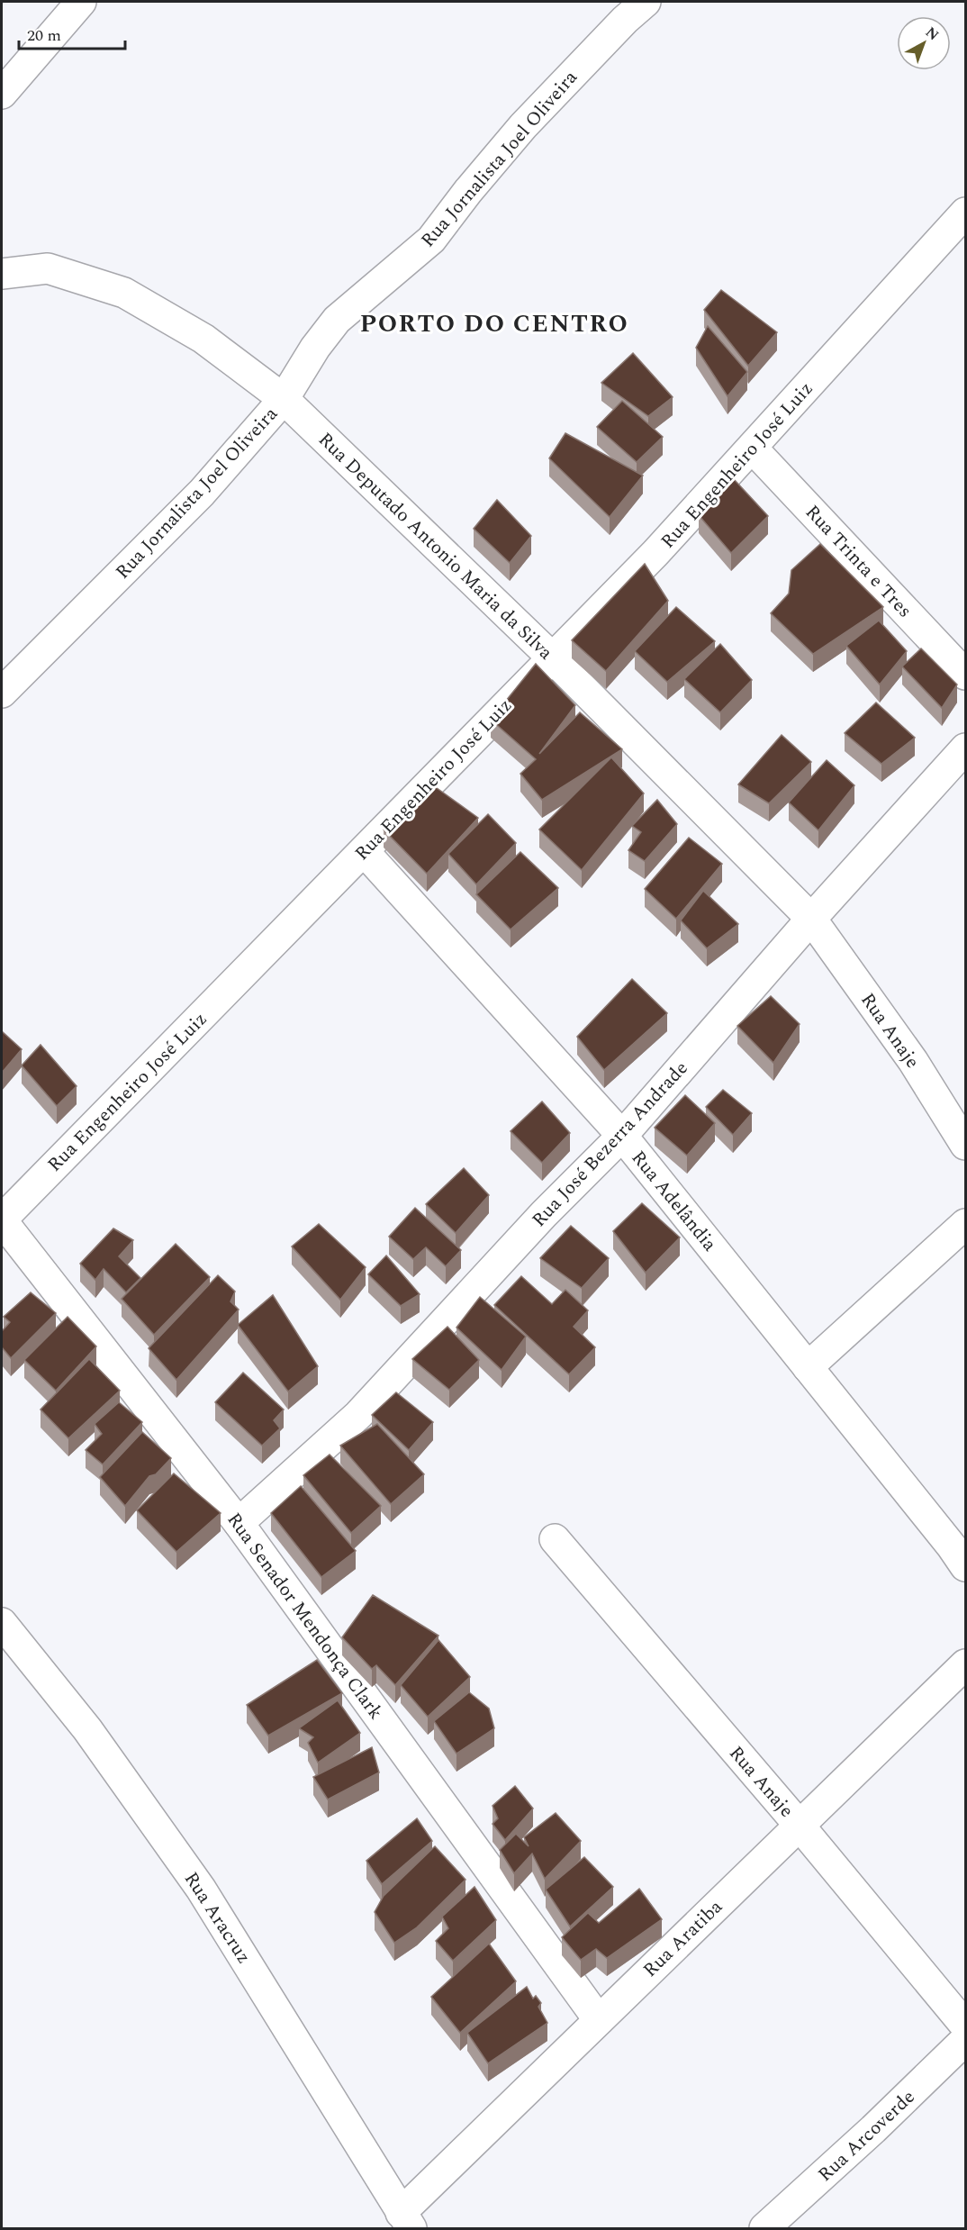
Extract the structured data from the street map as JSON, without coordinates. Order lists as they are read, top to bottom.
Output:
{
  "streets": {
    "street": [
      "Rua Jornalista Joel Oliveira",
      "Rua Engenheiro José Luiz",
      "Rua Deputado Antonio Maria da Silva",
      "Rua Trinta e Tres",
      "Rua Anaje",
      "Rua José Bezerra Andrade",
      "Rua Adelândia",
      "Rua Senador Mendonça Clark",
      "Rua Aracruz",
      "Rua Aratiba",
      "Rua Arcoverde"
    ]
  },
  "crossings": [
    ["Rua Jornalista Joel Oliveira", "Rua Deputado Antonio Maria da Silva"],
    ["Rua Engenheiro José Luiz", "Rua Deputado Antonio Maria da Silva"],
    ["Rua Engenheiro José Luiz", "Rua Trinta e Tres"],
    ["Rua Engenheiro José Luiz", "Rua Adelândia"],
    ["Rua Engenheiro José Luiz", "Rua Senador Mendonça Clark"],
    ["Rua Deputado Antonio Maria da Silva", "Rua Anaje"],
    ["Rua Deputado Antonio Maria da Silva", "Rua José Bezerra Andrade"],
    ["Rua Anaje", "Rua José Bezerra Andrade"],
    ["Rua Anaje", "Rua Aratiba"],
    ["Rua José Bezerra Andrade", "Rua Adelândia"],
    ["Rua José Bezerra Andrade", "Rua Senador Mendonça Clark"],
    ["Rua Senador Mendonça Clark", "Rua Aratiba"],
    ["Rua Aracruz", "Rua Aratiba"]
  ],
  "districts": ["PORTO DO CENTRO"],
  "scale_bar": "20 m",
  "north": "top right"
}
